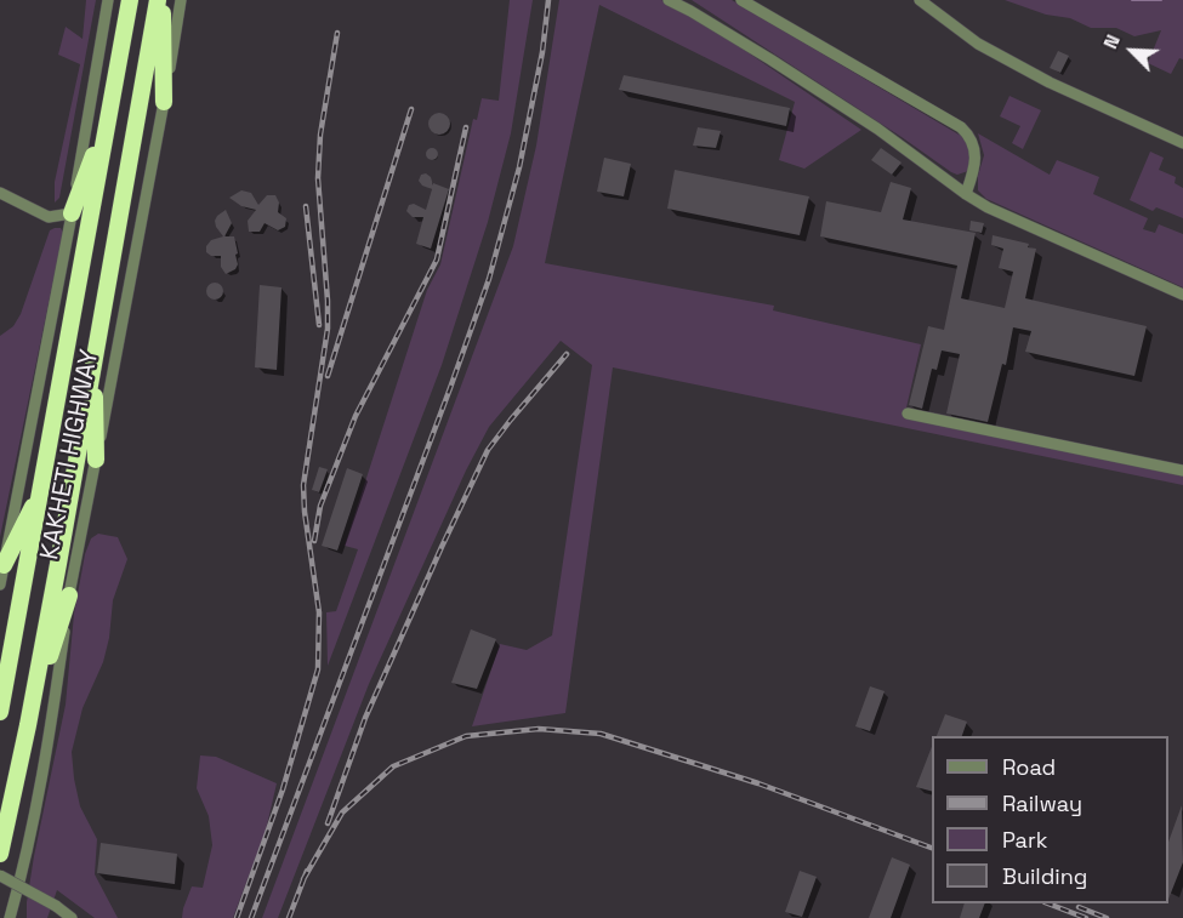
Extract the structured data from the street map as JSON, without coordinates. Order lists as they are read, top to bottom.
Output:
{
  "streets": {
    "highway": ["KAKHETI HIGHWAY"]
  },
  "legend": [
    "Road",
    "Railway",
    "Park",
    "Building"
  ],
  "north": "top left"
}
